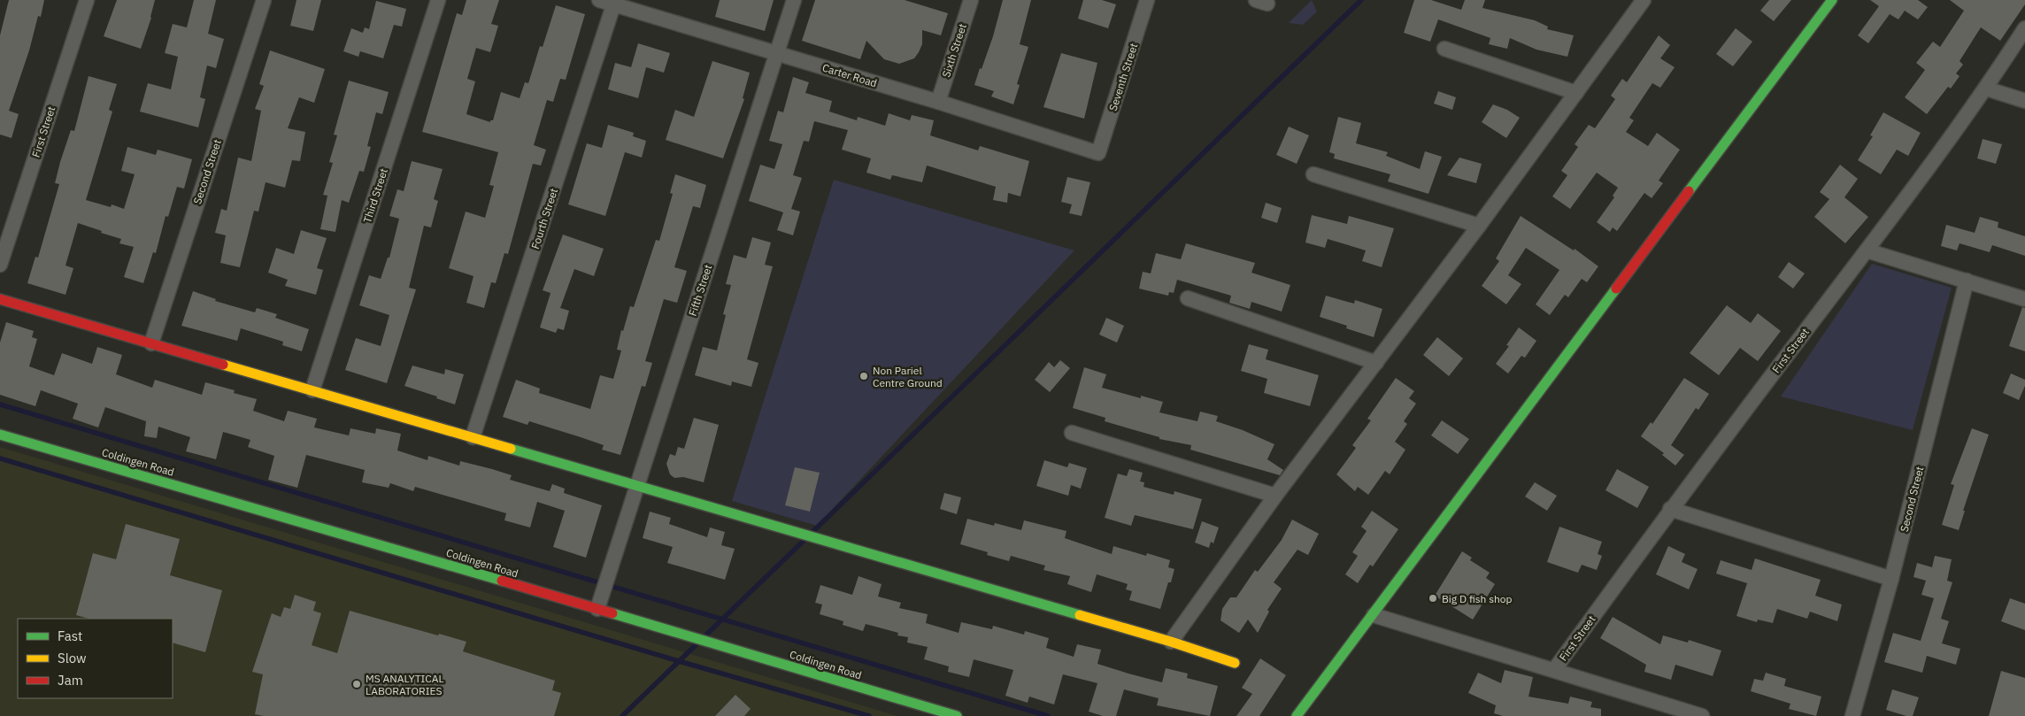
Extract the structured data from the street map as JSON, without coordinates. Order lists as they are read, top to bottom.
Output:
{
  "streets": {
    "street": [
      "Sixth Street",
      "Carter Road",
      "Seventh Street",
      "First Street",
      "Second Street",
      "Third Street",
      "Fourth Street",
      "Fifth Street",
      "Coldingen Road"
    ]
  },
  "crossings": [
    ["Sixth Street", "Carter Road"],
    ["Carter Road", "Seventh Street"],
    ["Carter Road", "Fourth Street"],
    ["Carter Road", "Fifth Street"],
    ["Fifth Street", "Coldingen Road"]
  ],
  "places": ["Non Pariel Centre Ground", "Big D fish shop", "MS ANALYTICAL LABORATORIES"],
  "legend": ["Fast", "Slow", "Jam"]
}
